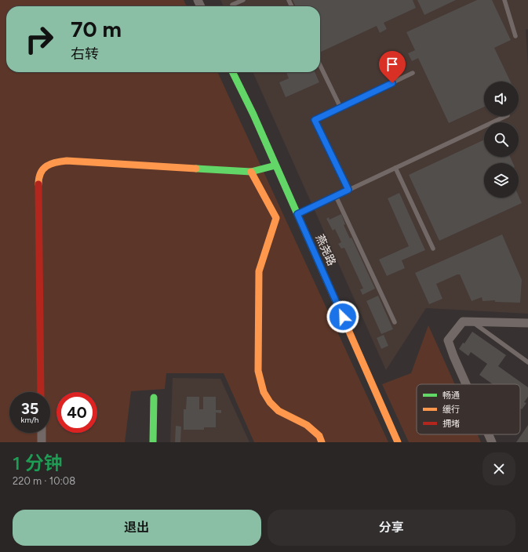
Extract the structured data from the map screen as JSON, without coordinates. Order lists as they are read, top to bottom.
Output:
{
  "streets": {
    "street": ["燕尧路"]
  },
  "legend": ["畅通", "缓行", "拥堵"],
  "page": {
    "turn": ["70 m", "右转"],
    "speed": "35 km/h",
    "limit": "40",
    "heading": ["1 分钟", "220 m · 10:08"],
    "buttons": ["退出", "分享"]
  }
}
